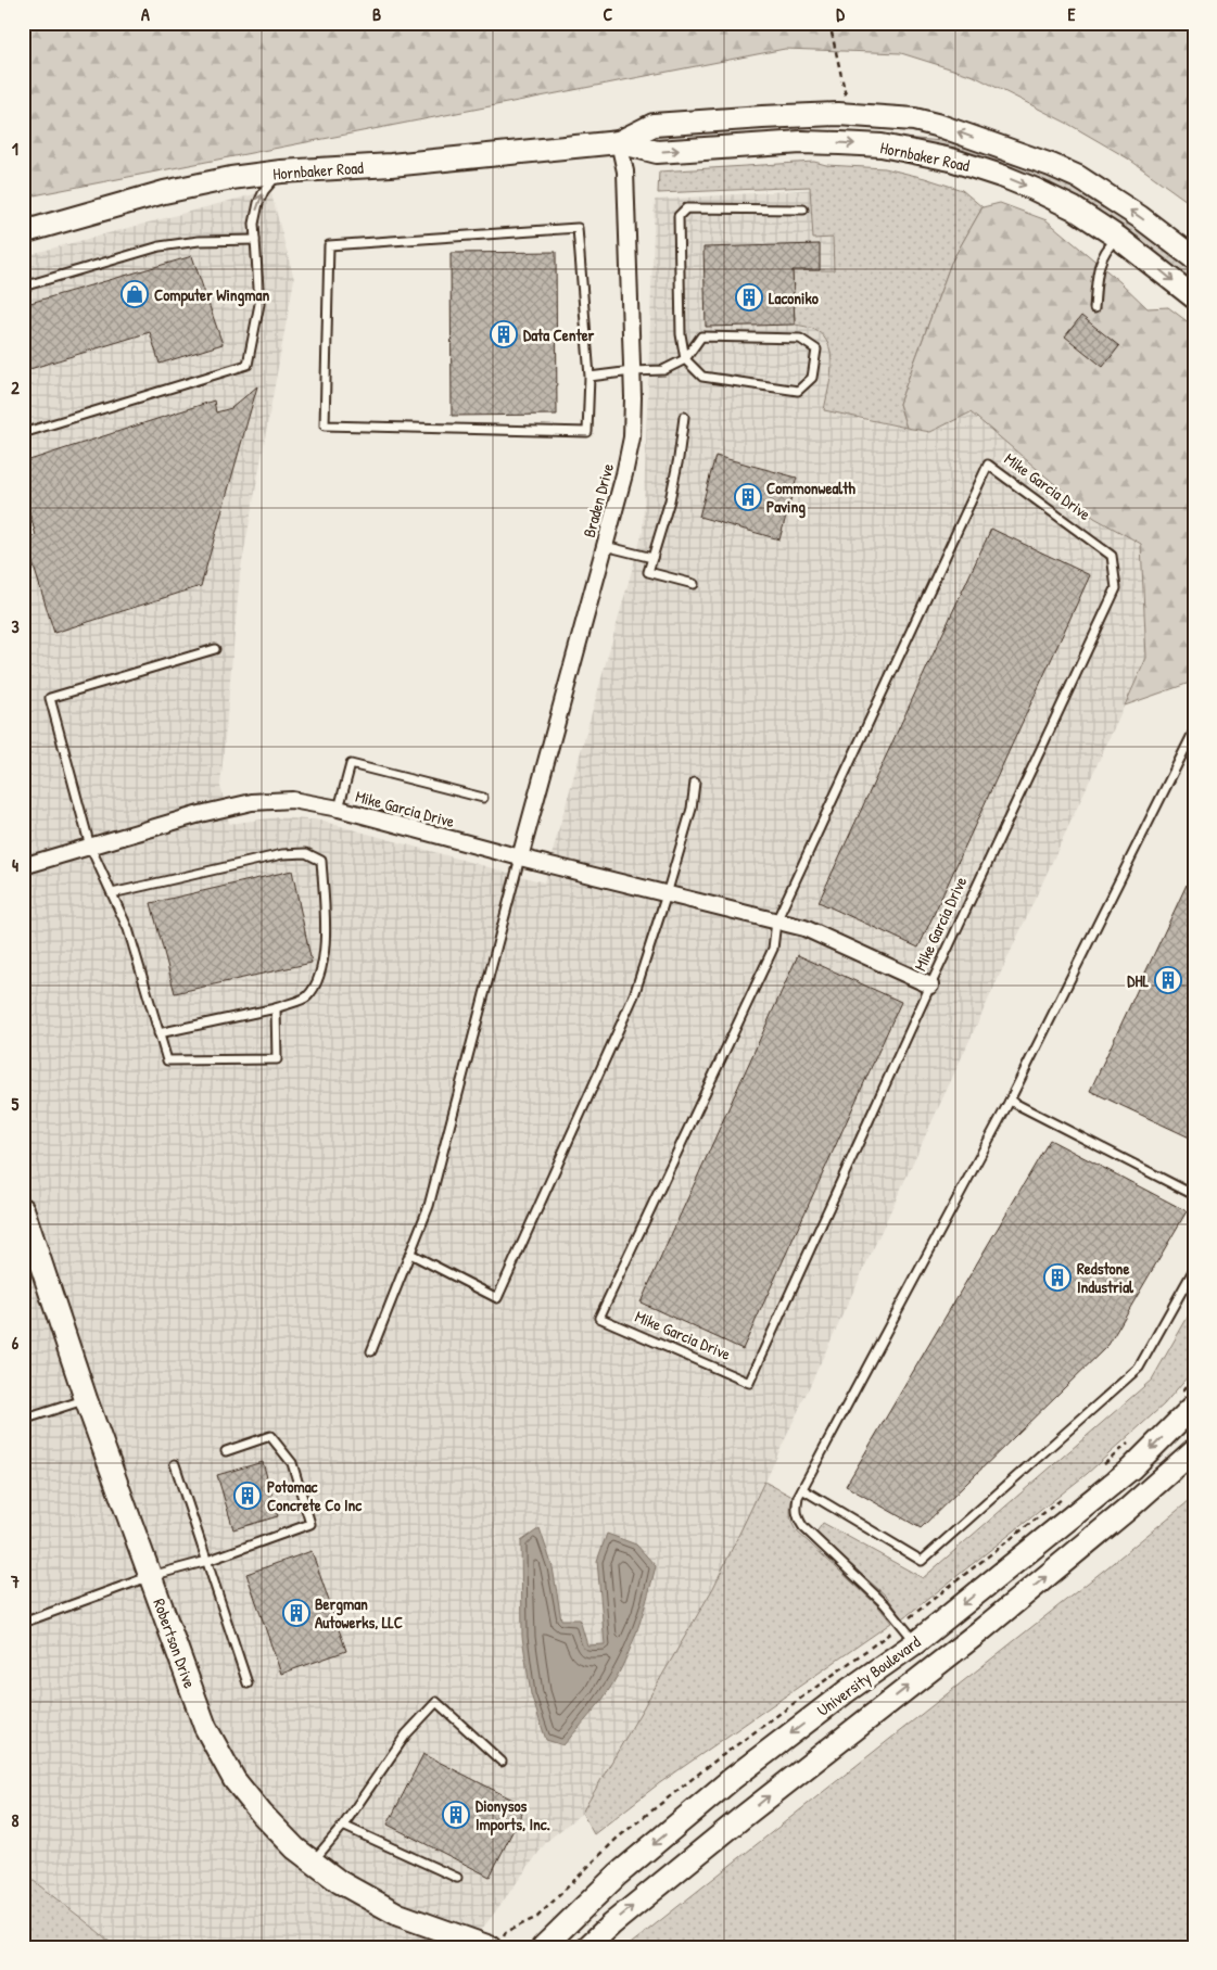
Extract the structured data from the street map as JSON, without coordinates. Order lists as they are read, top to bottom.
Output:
{
  "streets": {
    "main road": ["Hornbaker Road", "Robertson Drive", "University Boulevard"],
    "street": ["Mike Garcia Drive", "Braden Drive"]
  },
  "crossings": [
    ["Hornbaker Road", "Braden Drive"],
    ["Mike Garcia Drive", "Braden Drive"]
  ],
  "places": {
    "shop": ["Computer Wingman"],
    "building": [
      "Laconiko",
      "Data Center",
      "Commonwealth Paving",
      "DHL",
      "Redstone Industrial",
      "Potomac Concrete Co Inc",
      "Bergman Autowerks, LLC",
      "Dionysos Imports, Inc."
    ]
  },
  "grid": {
    "columns": [
      "A",
      "B",
      "C",
      "D",
      "E"
    ],
    "rows": [
      "1",
      "2",
      "3",
      "4",
      "5",
      "6",
      "7",
      "8"
    ]
  }
}
